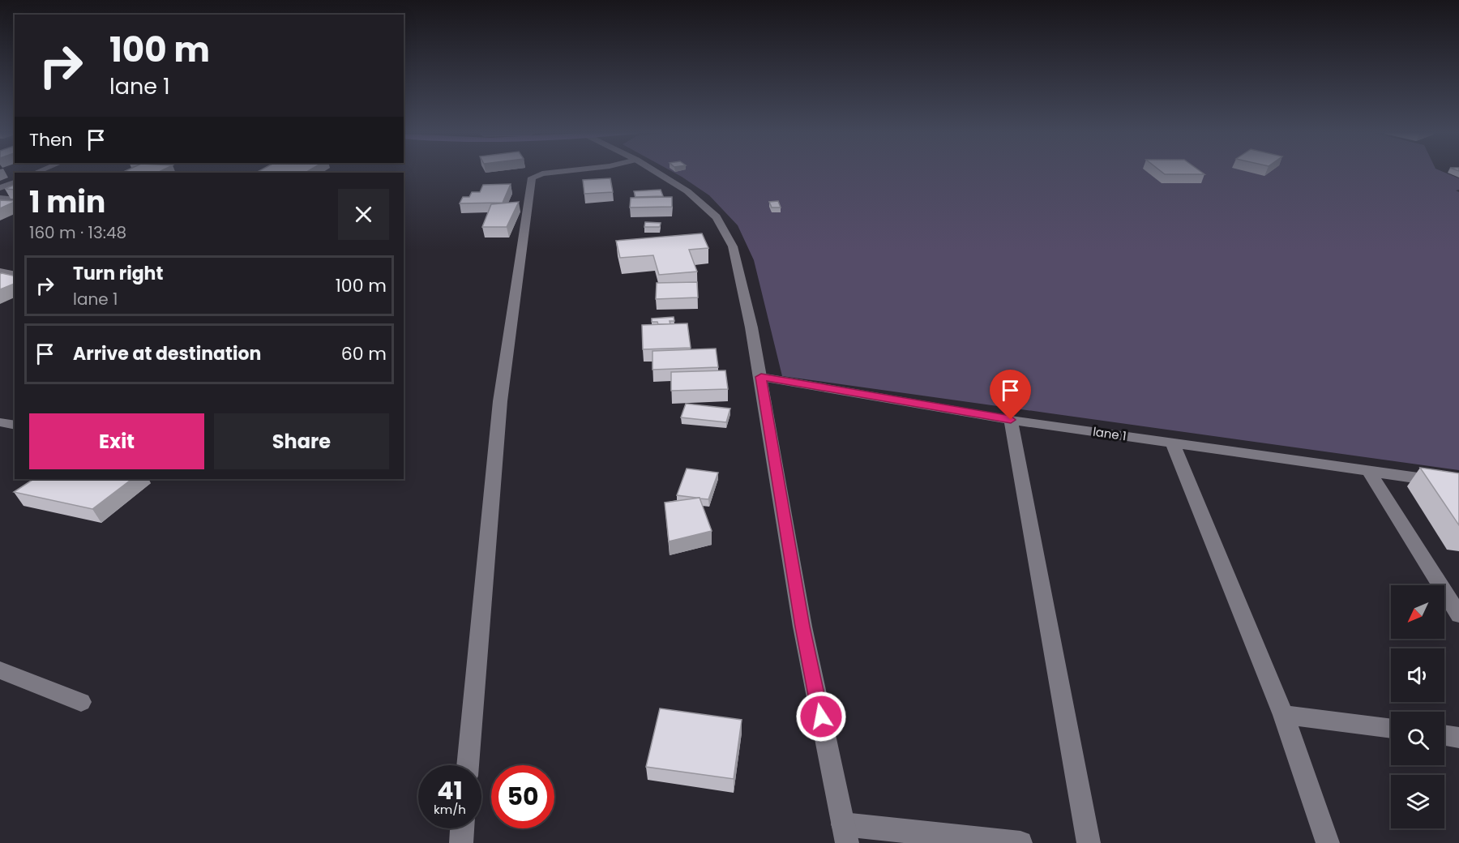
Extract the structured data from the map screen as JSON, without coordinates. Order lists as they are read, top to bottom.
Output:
{
  "streets": {
    "street": ["lane 1"]
  },
  "north": "bottom left",
  "page": {
    "turn": ["100 m", "lane 1"],
    "then": "Then",
    "heading": ["1 min", "160 m · 13:48"],
    "list": [
      {
        "name": "Turn right",
        "note": "lane 1",
        "value": "100 m"
      },
      {
        "name": "Arrive at destination",
        "value": "60 m"
      }
    ],
    "buttons": ["Exit", "Share"],
    "speed": "41 km/h",
    "limit": "50"
  }
}
